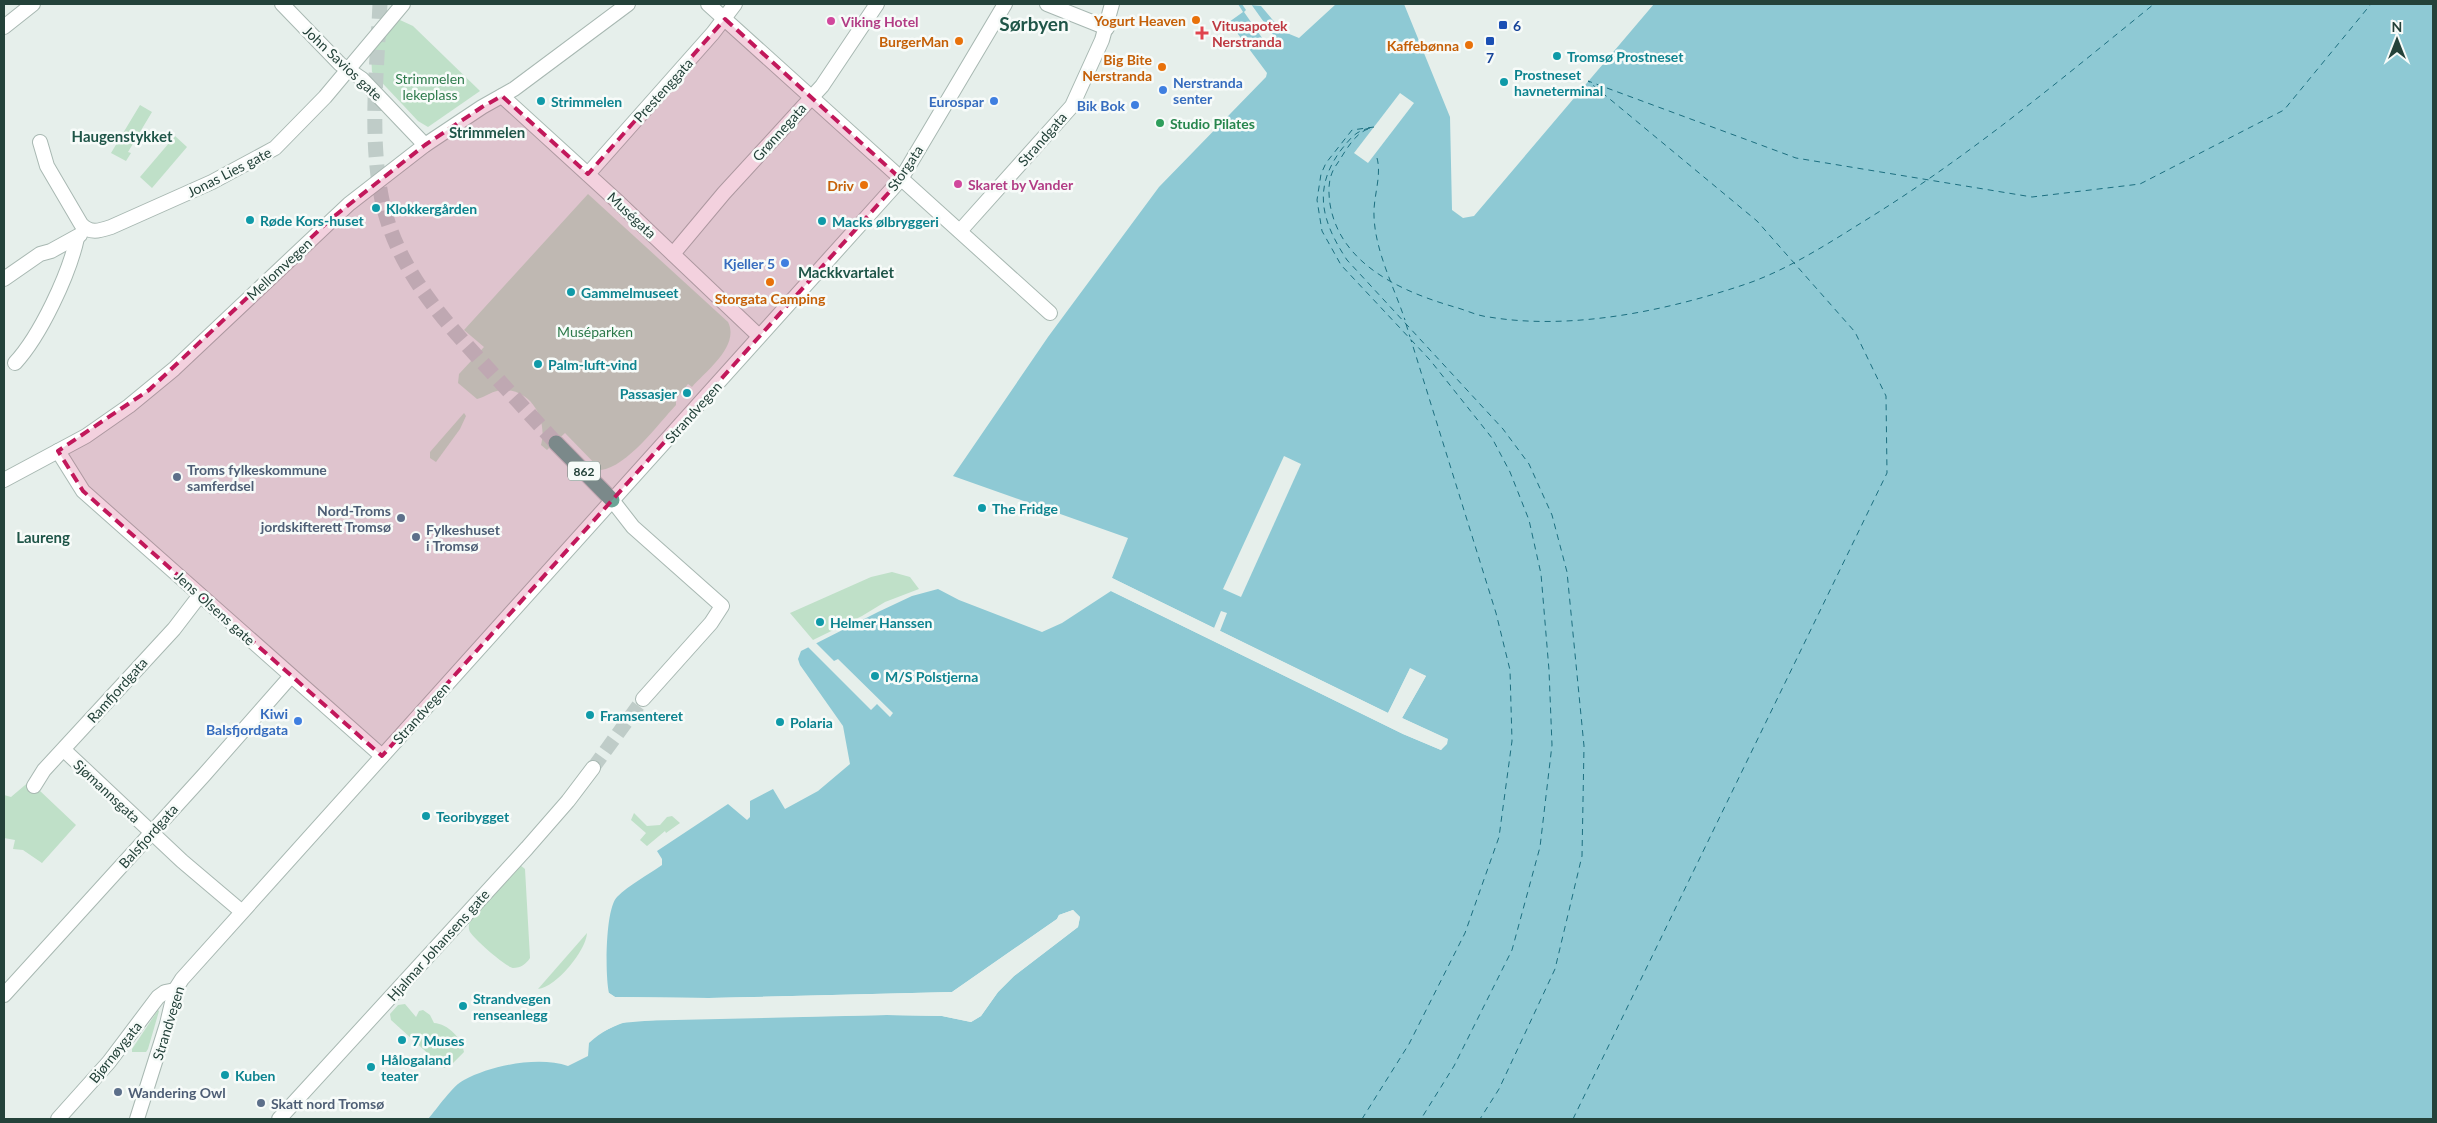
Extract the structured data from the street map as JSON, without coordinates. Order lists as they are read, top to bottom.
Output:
{
  "streets": {
    "main road": ["862"],
    "street": [
      "John Savios gate",
      "Prestenggata",
      "Grønnegata",
      "Strandgata",
      "Storgata",
      "Jonas Lies gate",
      "Muségata",
      "Mellomvegen",
      "Strandvegen",
      "Jens Olsens gate",
      "Ramfjordgata",
      "Sjømannsgata",
      "Balsfjordgata",
      "Hjalmar Johansens gate",
      "Bjørnøygata"
    ]
  },
  "crossings": [
    ["John Savios gate", "Jonas Lies gate"],
    ["John Savios gate", "Mellomvegen"],
    ["Prestenggata", "Muségata"],
    ["Grønnegata", "Muségata"],
    ["Storgata", "Muségata"],
    ["Storgata", "Strandvegen"],
    ["Muségata", "Mellomvegen"],
    ["Muségata", "Strandvegen"],
    ["Mellomvegen", "Jens Olsens gate"],
    ["Strandvegen", "862"],
    ["Strandvegen", "Jens Olsens gate"],
    ["Strandvegen", "Sjømannsgata"],
    ["Strandvegen", "Bjørnøygata"],
    ["Jens Olsens gate", "Ramfjordgata"],
    ["Jens Olsens gate", "Balsfjordgata"],
    ["Ramfjordgata", "Sjømannsgata"],
    ["Sjømannsgata", "Balsfjordgata"]
  ],
  "districts": [
    "Sørbyen",
    "Strimmelen",
    "Haugenstykket",
    "Mackkvartalet",
    "Laureng"
  ],
  "parks": ["Strimmelen lekeplass", "Muséparken"],
  "places": {
    "other": [
      "Yogurt Heaven",
      "Viking Hotel",
      "BurgerMan",
      "Kaffebønna",
      "Tromsø Prostneset",
      "Big Bite Nerstranda",
      "Prostneset havneterminal",
      "Nerstranda senter",
      "Strimmelen",
      "Eurospar",
      "Bik Bok",
      "Studio Pilates",
      "Skaret by Vander",
      "Driv",
      "Klokkergården",
      "Røde Kors-huset",
      "Macks ølbryggeri",
      "Kjeller 5",
      "Storgata Camping",
      "Gammelmuseet",
      "Palm-luft-vind",
      "Passasjer",
      "Troms fylkeskommune samferdsel",
      "The Fridge",
      "Nord-Troms jordskifterett Tromsø",
      "Fylkeshuset i Tromsø",
      "Helmer Hanssen",
      "M/S Polstjerna",
      "Framsenteret",
      "Kiwi Balsfjordgata",
      "Polaria",
      "Teoribygget",
      "Strandvegen renseanlegg",
      "7 Muses",
      "Hålogaland teater",
      "Kuben",
      "Wandering Owl",
      "Skatt nord Tromsø"
    ],
    "transit": ["6", "7"],
    "health": ["Vitusapotek Nerstranda"]
  },
  "north": "top"
}
